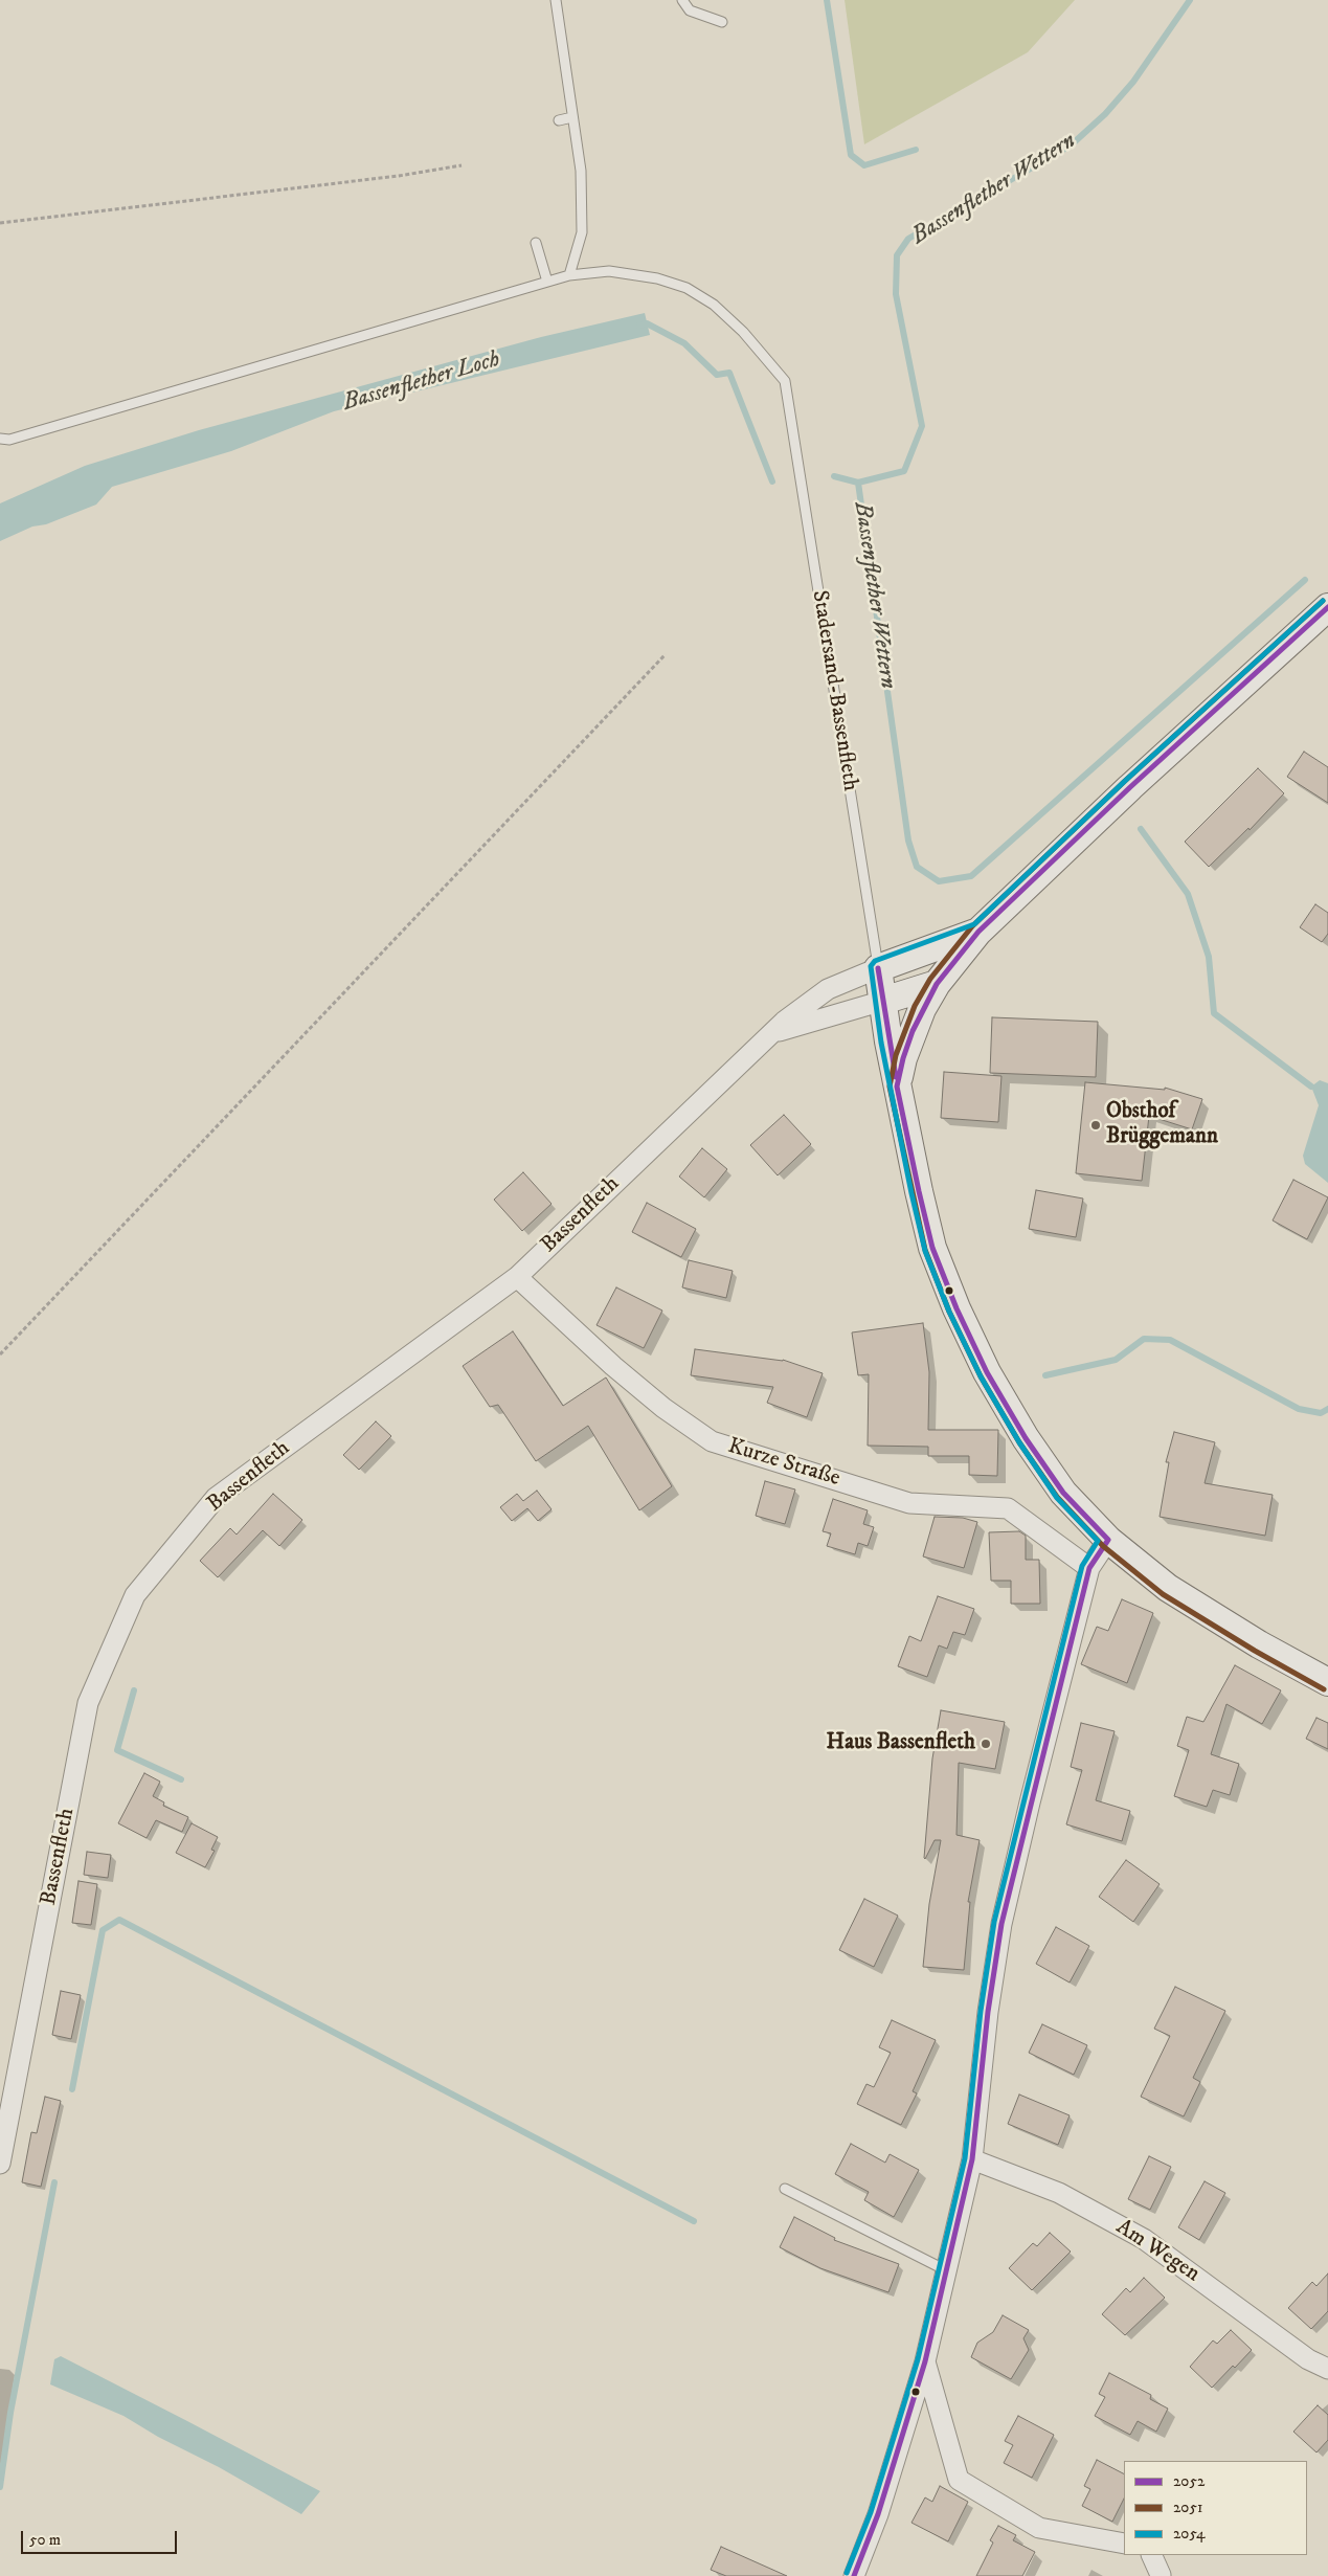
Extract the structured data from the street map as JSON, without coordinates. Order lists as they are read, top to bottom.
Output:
{
  "streets": {
    "street": [
      "Stadersand-Bassenfleth",
      "Bassenfleth",
      "Kurze Straße",
      "Am Wegen"
    ]
  },
  "crossings": [
    ["Stadersand-Bassenfleth", "Bassenfleth"],
    ["Bassenfleth", "Kurze Straße"]
  ],
  "water": ["Bassenflether Wettern", "Bassenflether Loch"],
  "places": ["Obsthof Brüggemann", "Haus Bassenfleth"],
  "lines": ["transit line 2051", "transit line 2054", "transit line 2052"],
  "legend": ["2052", "2051", "2054"],
  "scale_bar": "50 m"
}
